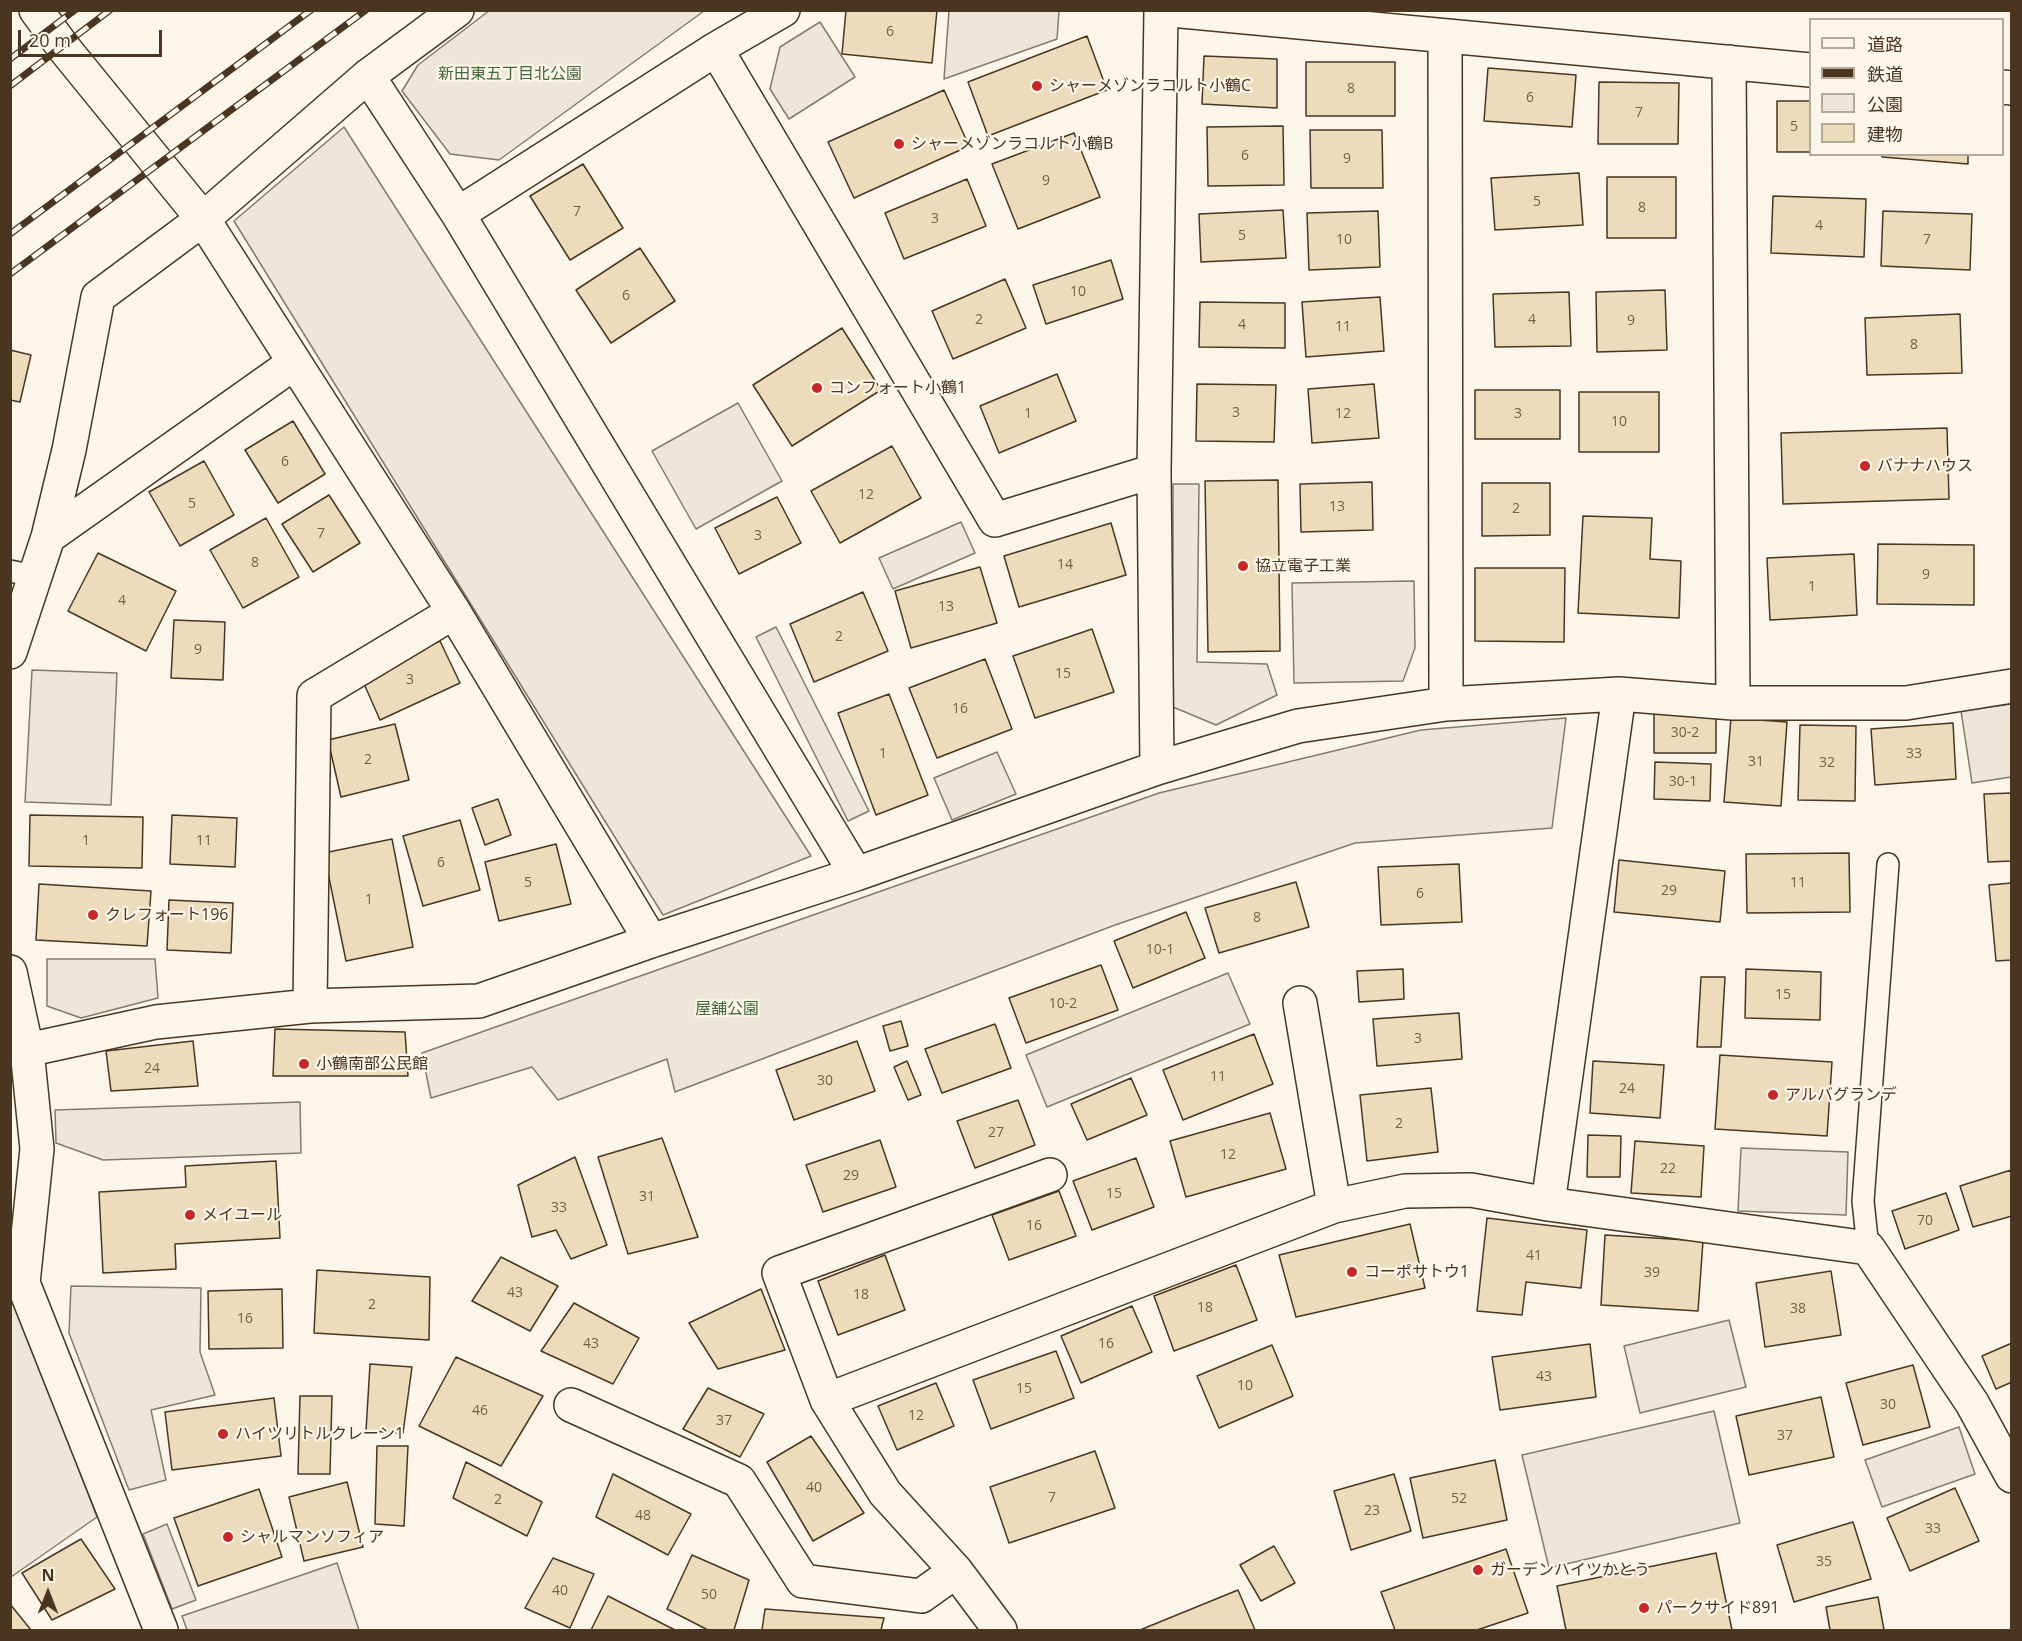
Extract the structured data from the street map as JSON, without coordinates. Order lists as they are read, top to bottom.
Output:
{
  "parks": ["新田東五丁目北公園", "屋舗公園"],
  "places": [
    "シャーメゾンラコルト小鶴C",
    "シャーメゾンラコルト小鶴B",
    "コンフォート小鶴1",
    "バナナハウス",
    "協立電子工業",
    "クレフォート196",
    "小鶴南部公民館",
    "アルバグランデ",
    "メイユール",
    "コーポサトウ1",
    "ハイツリトルクレーン1",
    "シャルマンソフィア",
    "ガーデンハイツかとう",
    "パークサイド891"
  ],
  "house_numbers": [
    "6",
    "8",
    "6",
    "7",
    "5",
    "6",
    "9",
    "9",
    "5",
    "8",
    "7",
    "3",
    "4",
    "5",
    "10",
    "7",
    "10",
    "6",
    "2",
    "4",
    "9",
    "4",
    "11",
    "8",
    "3",
    "1",
    "12",
    "3",
    "10",
    "6",
    "12",
    "5",
    "13",
    "2",
    "7",
    "3",
    "8",
    "14",
    "9",
    "1",
    "4",
    "13",
    "2",
    "9",
    "15",
    "3",
    "16",
    "30-2",
    "1",
    "33",
    "2",
    "31",
    "32",
    "30-1",
    "1",
    "11",
    "6",
    "5",
    "11",
    "29",
    "6",
    "1",
    "8",
    "10-1",
    "15",
    "10-2",
    "3",
    "24",
    "11",
    "30",
    "24",
    "2",
    "27",
    "12",
    "22",
    "29",
    "15",
    "31",
    "33",
    "70",
    "16",
    "41",
    "39",
    "43",
    "18",
    "2",
    "18",
    "38",
    "16",
    "43",
    "16",
    "43",
    "10",
    "15",
    "30",
    "46",
    "12",
    "37",
    "37",
    "40",
    "7",
    "52",
    "2",
    "23",
    "48",
    "33",
    "35",
    "40",
    "50"
  ],
  "legend": [
    "道路",
    "鉄道",
    "公園",
    "建物"
  ],
  "scale_bar": "20 m",
  "north": "top"
}
